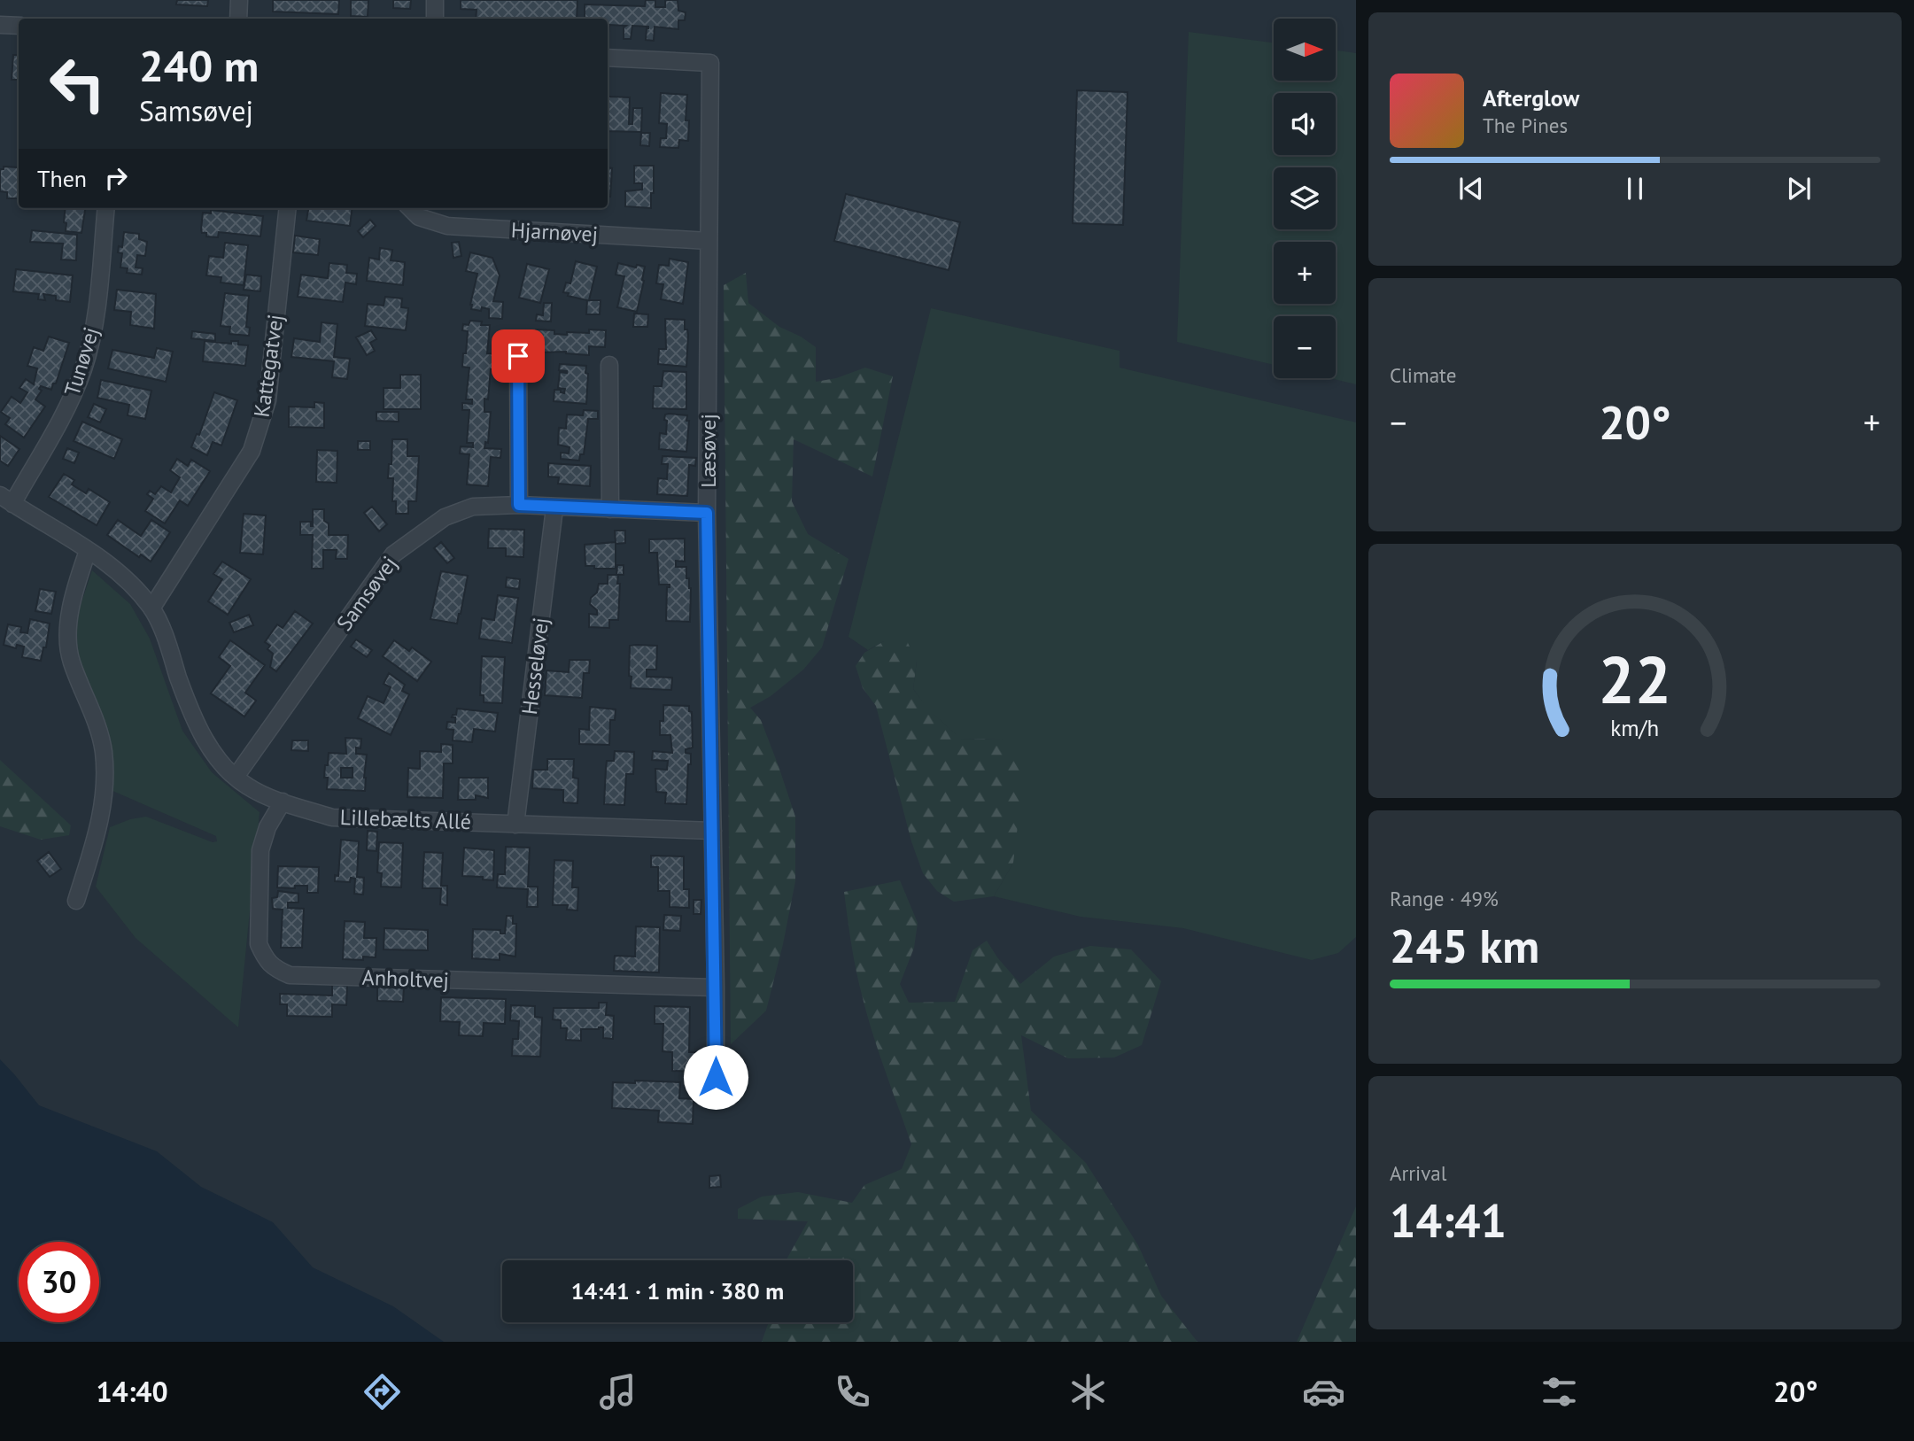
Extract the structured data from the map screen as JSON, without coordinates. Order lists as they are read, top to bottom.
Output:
{
  "streets": {
    "street": [
      "Hjarnøvej",
      "Tunøvej",
      "Kattegatvej",
      "Læsøvej",
      "Samsøvej",
      "Hesseløvej",
      "Lillebælts Allé",
      "Anholtvej"
    ]
  },
  "crossings": [
    ["Hjarnøvej", "Læsøvej"],
    ["Tunøvej", "Lillebælts Allé"],
    ["Kattegatvej", "Lillebælts Allé"],
    ["Læsøvej", "Samsøvej"],
    ["Læsøvej", "Lillebælts Allé"],
    ["Læsøvej", "Anholtvej"],
    ["Samsøvej", "Hesseløvej"],
    ["Samsøvej", "Lillebælts Allé"],
    ["Hesseløvej", "Lillebælts Allé"],
    ["Lillebælts Allé", "Anholtvej"]
  ],
  "north": "right",
  "page": {
    "map_buttons": ["+", "−"],
    "turn": ["240 m", "Samsøvej"],
    "song": ["Afterglow", "The Pines"],
    "then": "Then",
    "tile": [
      "Climate",
      ["Range · 49%", "245 km"],
      ["Arrival", "14:41"]
    ],
    "heat": ["−", "20°", "+"],
    "limit": "30",
    "trip": "14:41 · 1 min · 380 m",
    "tabs": ["14:40", "20°"],
    "gauge": ["22", "km/h"]
  }
}
